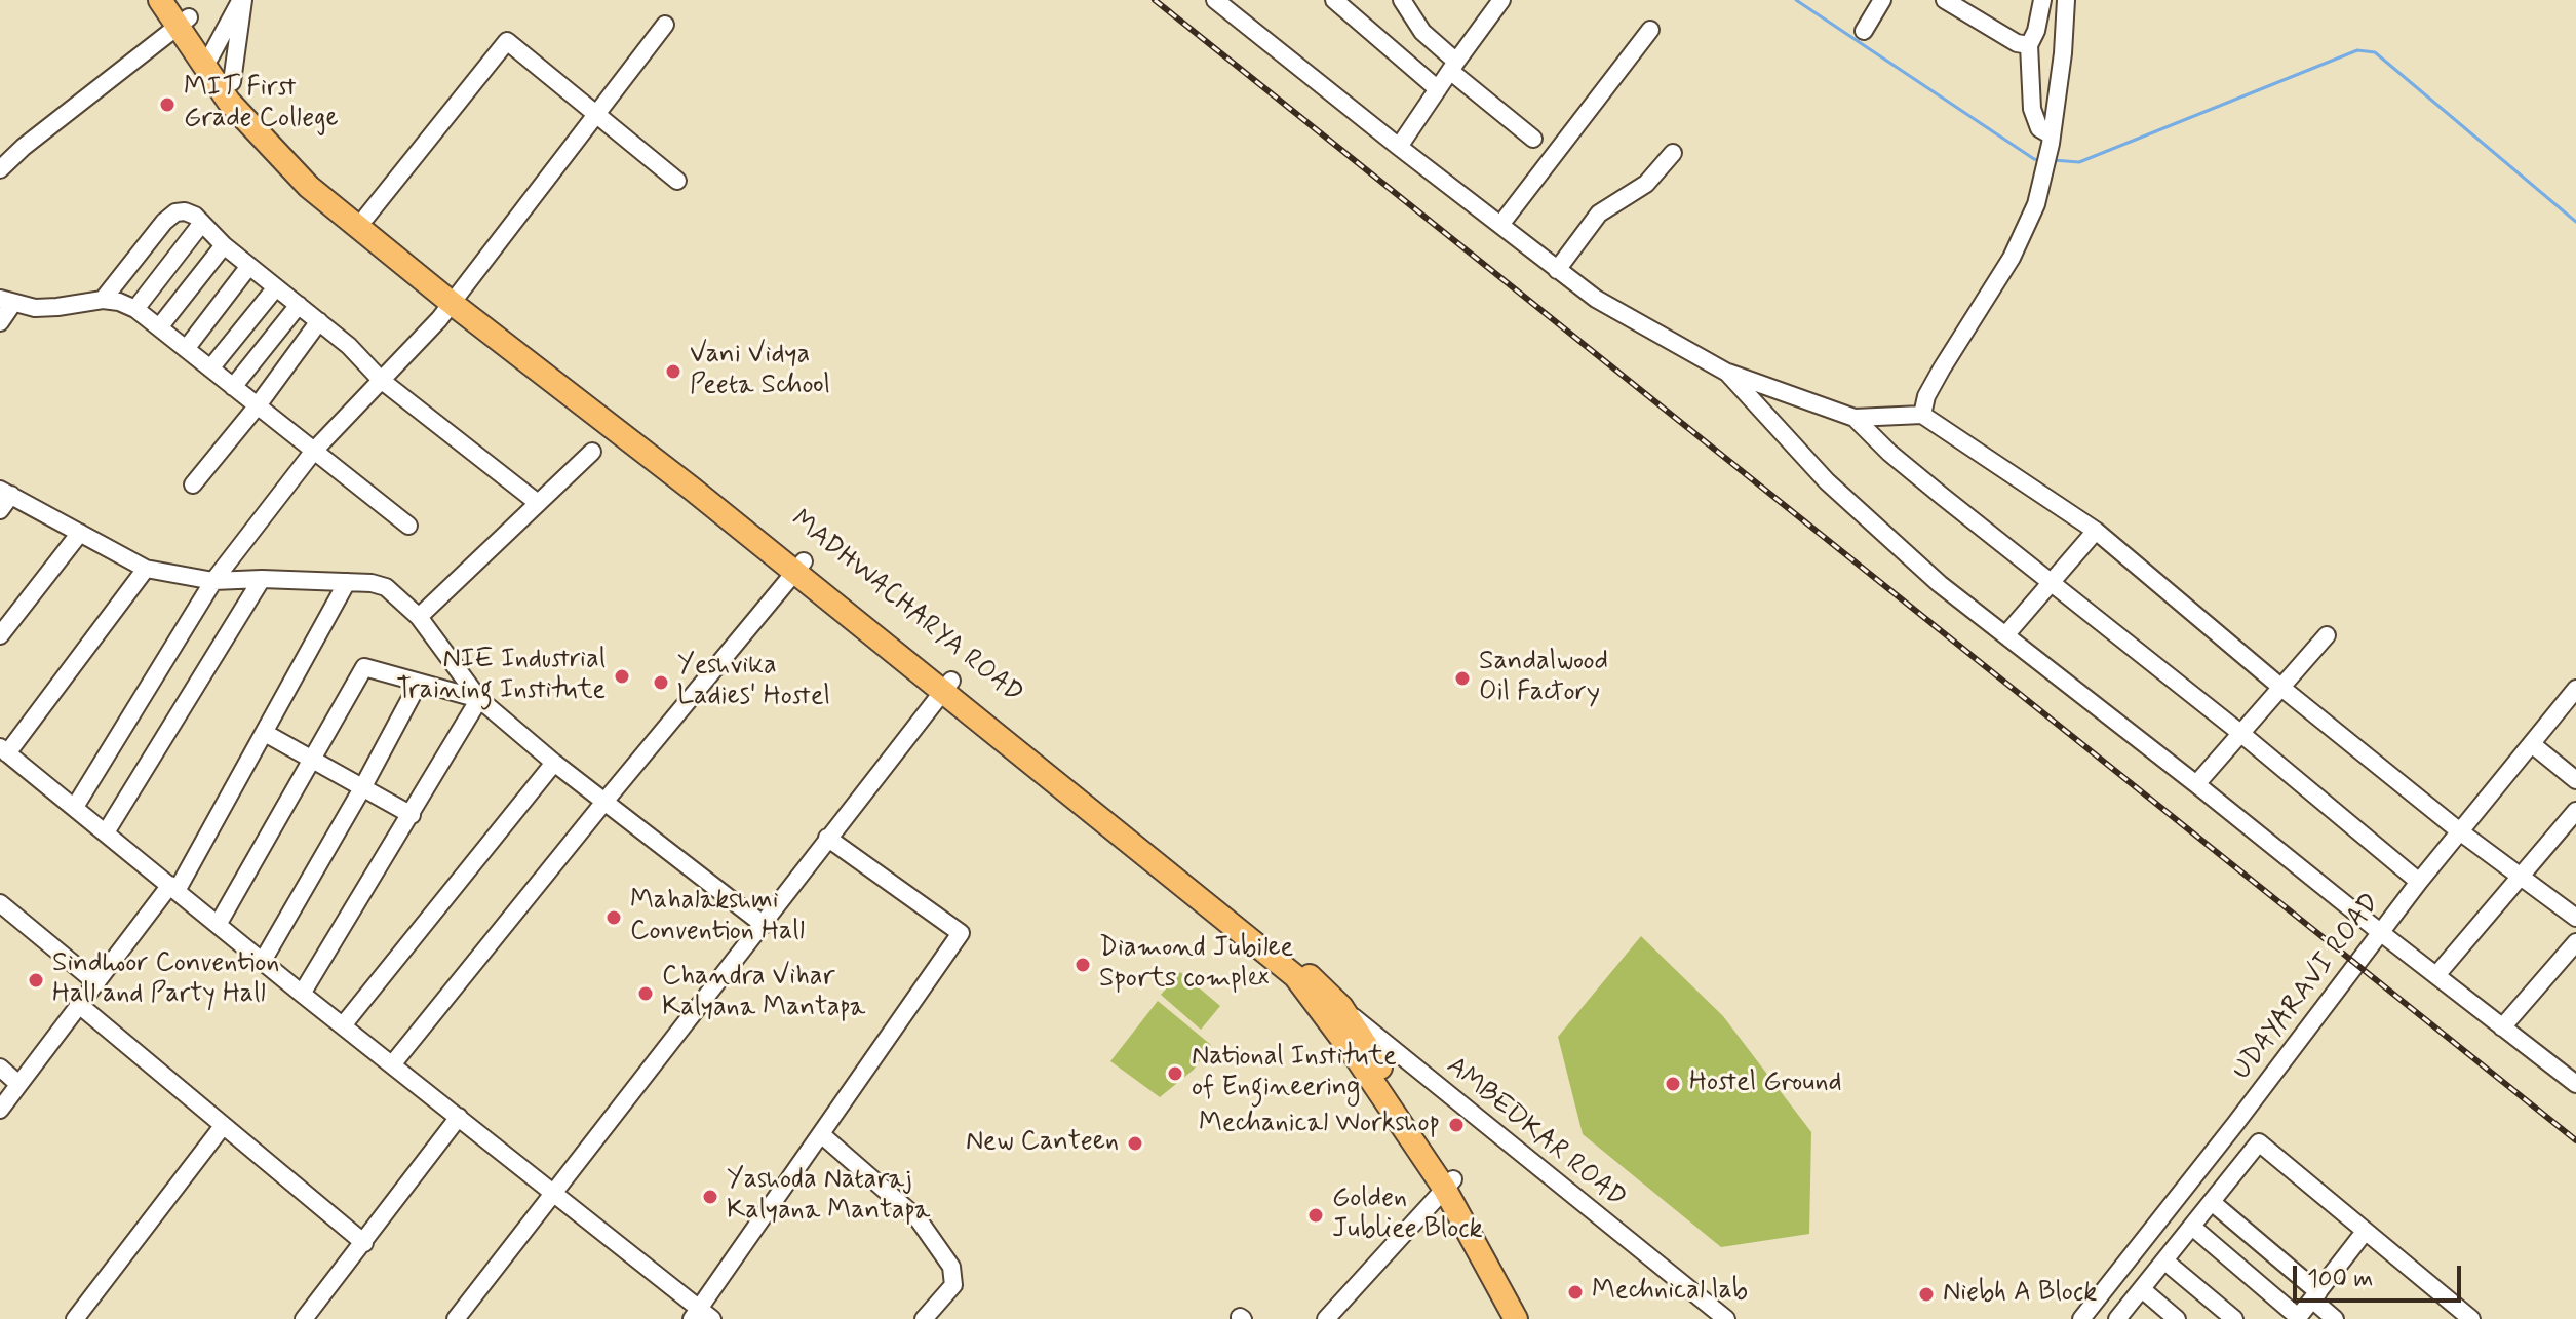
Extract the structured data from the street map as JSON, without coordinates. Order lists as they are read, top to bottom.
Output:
{
  "streets": {
    "main road": ["MADHWACHARYA ROAD"],
    "street": ["UDAYARAVI ROAD", "AMBEDKAR ROAD"]
  },
  "crossings": [
    ["MADHWACHARYA ROAD", "AMBEDKAR ROAD"]
  ],
  "places": [
    "MIT First Grade College",
    "Vani Vidya Peeta School",
    "NIE Industrial Training Institute",
    "Sandalwood Oil Factory",
    "Yeshvika Ladies' Hostel",
    "Mahalakshmi Convention Hall",
    "Diamond Jubilee Sports complex",
    "Sindhoor Convention Hall and Party Hall",
    "Chandra Vihar Kalyana Mantapa",
    "National Institute of Engineering",
    "Hostel Ground",
    "Mechanical Workshop",
    "New Canteen",
    "Yashoda Nataraj Kalyana Mantapa",
    "Golden Jubliee Block",
    "Mechnical lab",
    "Niebh A Block"
  ],
  "scale_bar": "100 m"
}
